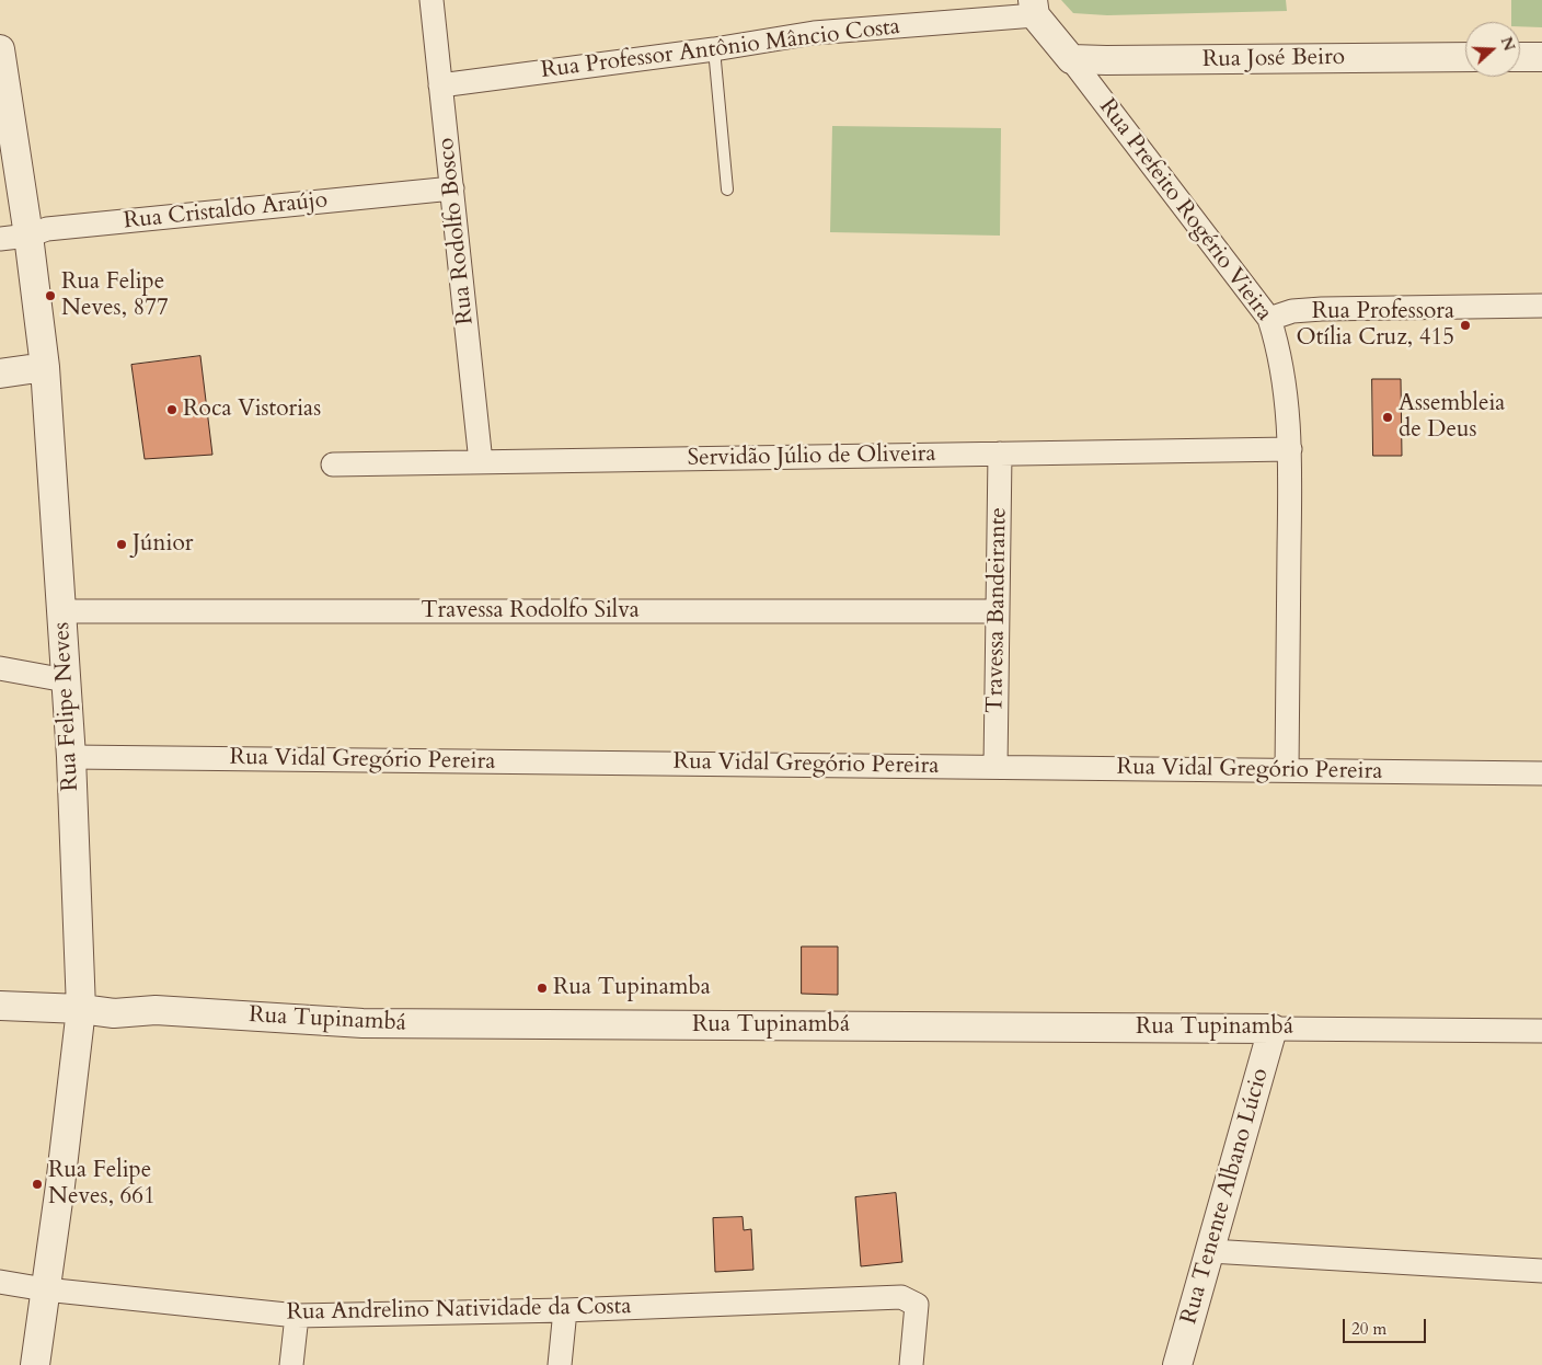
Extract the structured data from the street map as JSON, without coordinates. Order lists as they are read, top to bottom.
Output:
{
  "streets": {
    "street": [
      "Rua Professor Antônio Mâncio Costa",
      "Rua José Beiro",
      "Rua Prefeito Rogério Vieira",
      "Rua Cristaldo Araújo",
      "Rua Rodolfo Bosco",
      "Servidão Júlio de Oliveira",
      "Travessa Bandeirante",
      "Travessa Rodolfo Silva",
      "Rua Felipe Neves",
      "Rua Vidal Gregório Pereira",
      "Rua Tupinambá",
      "Rua Tenente Albano Lúcio",
      "Rua Andrelino Natividade da Costa"
    ]
  },
  "crossings": [
    ["Rua Professor Antônio Mâncio Costa", "Rua Prefeito Rogério Vieira"],
    ["Rua Professor Antônio Mâncio Costa", "Rua Rodolfo Bosco"],
    ["Rua José Beiro", "Rua Prefeito Rogério Vieira"],
    ["Rua Prefeito Rogério Vieira", "Servidão Júlio de Oliveira"],
    ["Rua Prefeito Rogério Vieira", "Rua Vidal Gregório Pereira"],
    ["Rua Cristaldo Araújo", "Rua Rodolfo Bosco"],
    ["Rua Cristaldo Araújo", "Rua Felipe Neves"],
    ["Rua Rodolfo Bosco", "Servidão Júlio de Oliveira"],
    ["Servidão Júlio de Oliveira", "Travessa Bandeirante"],
    ["Travessa Bandeirante", "Travessa Rodolfo Silva"],
    ["Travessa Bandeirante", "Rua Vidal Gregório Pereira"],
    ["Travessa Rodolfo Silva", "Rua Felipe Neves"],
    ["Rua Felipe Neves", "Rua Vidal Gregório Pereira"],
    ["Rua Felipe Neves", "Rua Tupinambá"],
    ["Rua Felipe Neves", "Rua Andrelino Natividade da Costa"],
    ["Rua Tupinambá", "Rua Tenente Albano Lúcio"]
  ],
  "places": [
    "Rua Felipe Neves, 877",
    "Rua Professora Otília Cruz, 415",
    "Roca Vistorias",
    "Assembleia de Deus",
    "Júnior",
    "Rua Tupinamba",
    "Rua Felipe Neves, 661"
  ],
  "scale_bar": "20 m",
  "north": "right"
}
